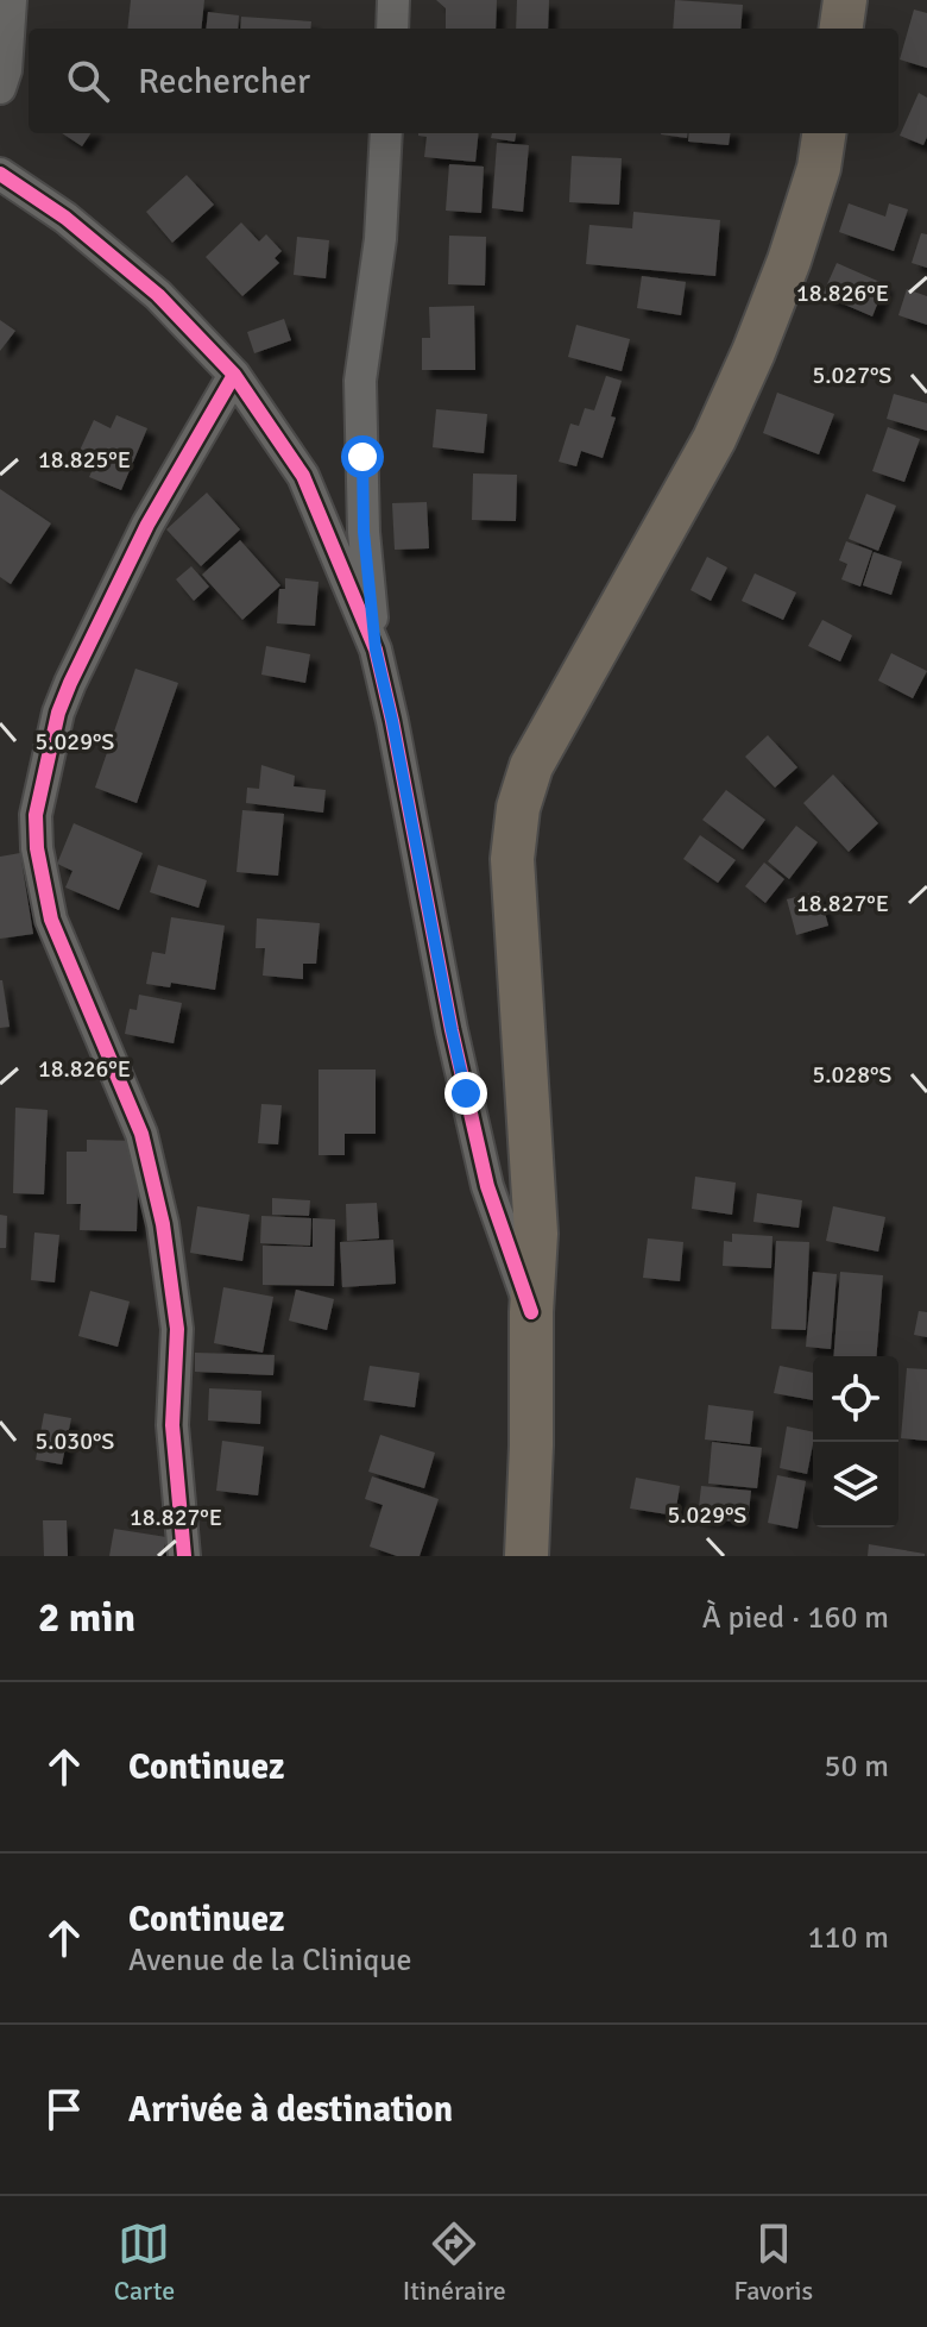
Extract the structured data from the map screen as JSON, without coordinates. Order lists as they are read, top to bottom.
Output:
{
  "page": {
    "search": "Rechercher",
    "heading": ["2 min", "À pied · 160 m"],
    "list": [
      ["Continuez", "50 m"],
      ["Continuez", "Avenue de la Clinique", "110 m"],
      "Arrivée à destination"
    ],
    "nav": ["Carte", "Itinéraire", "Favoris"]
  },
  "coordinates": [
    "18.826°E",
    "5.027°S",
    "18.825°E",
    "5.029°S",
    "18.827°E",
    "5.028°S",
    "5.030°S"
  ]
}
